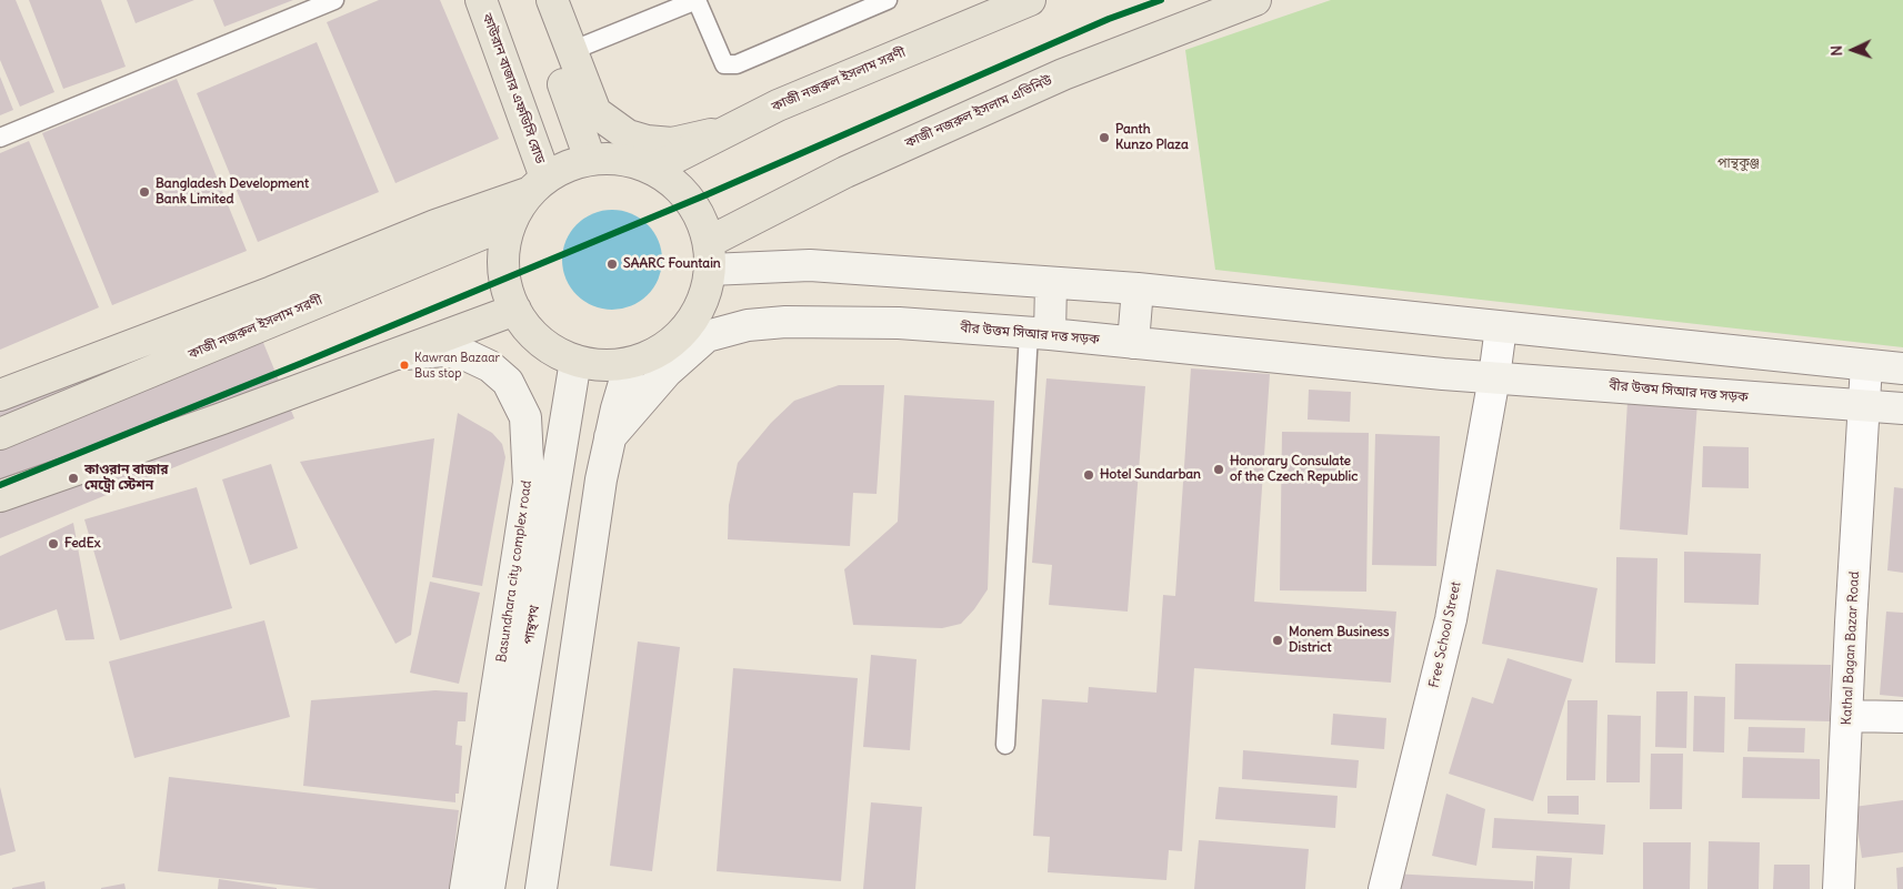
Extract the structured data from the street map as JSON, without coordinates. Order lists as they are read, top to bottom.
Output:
{
  "streets": {
    "main road": [
      "কাজী নজরুল ইসলাম সরণী",
      "কাউরান বাজার এফডিসি রোড",
      "কাজী নজরুল ইসলাম এভিনিউ",
      "বীর উত্তম সিআর দত্ত সড়ক",
      "Basundhara city complex road",
      "পান্থপথ"
    ],
    "street": ["Free School Street", "Kathal Bagan Bazar Road"]
  },
  "crossings": [
    ["বীর উত্তম সিআর দত্ত সড়ক", "Free School Street"],
    ["বীর উত্তম সিআর দত্ত সড়ক", "Kathal Bagan Bazar Road"]
  ],
  "parks": ["পান্থকুঞ্জ"],
  "places": [
    "Panth Kunzo Plaza",
    "Bangladesh Development Bank Limited",
    "SAARC Fountain",
    "Kawran Bazaar Bus stop",
    "Honorary Consulate of the Czech Republic",
    "Hotel Sundarban",
    "কাওরান বাজার মেট্রো স্টেশন",
    "FedEx",
    "Monem Business District"
  ],
  "north": "left"
}
